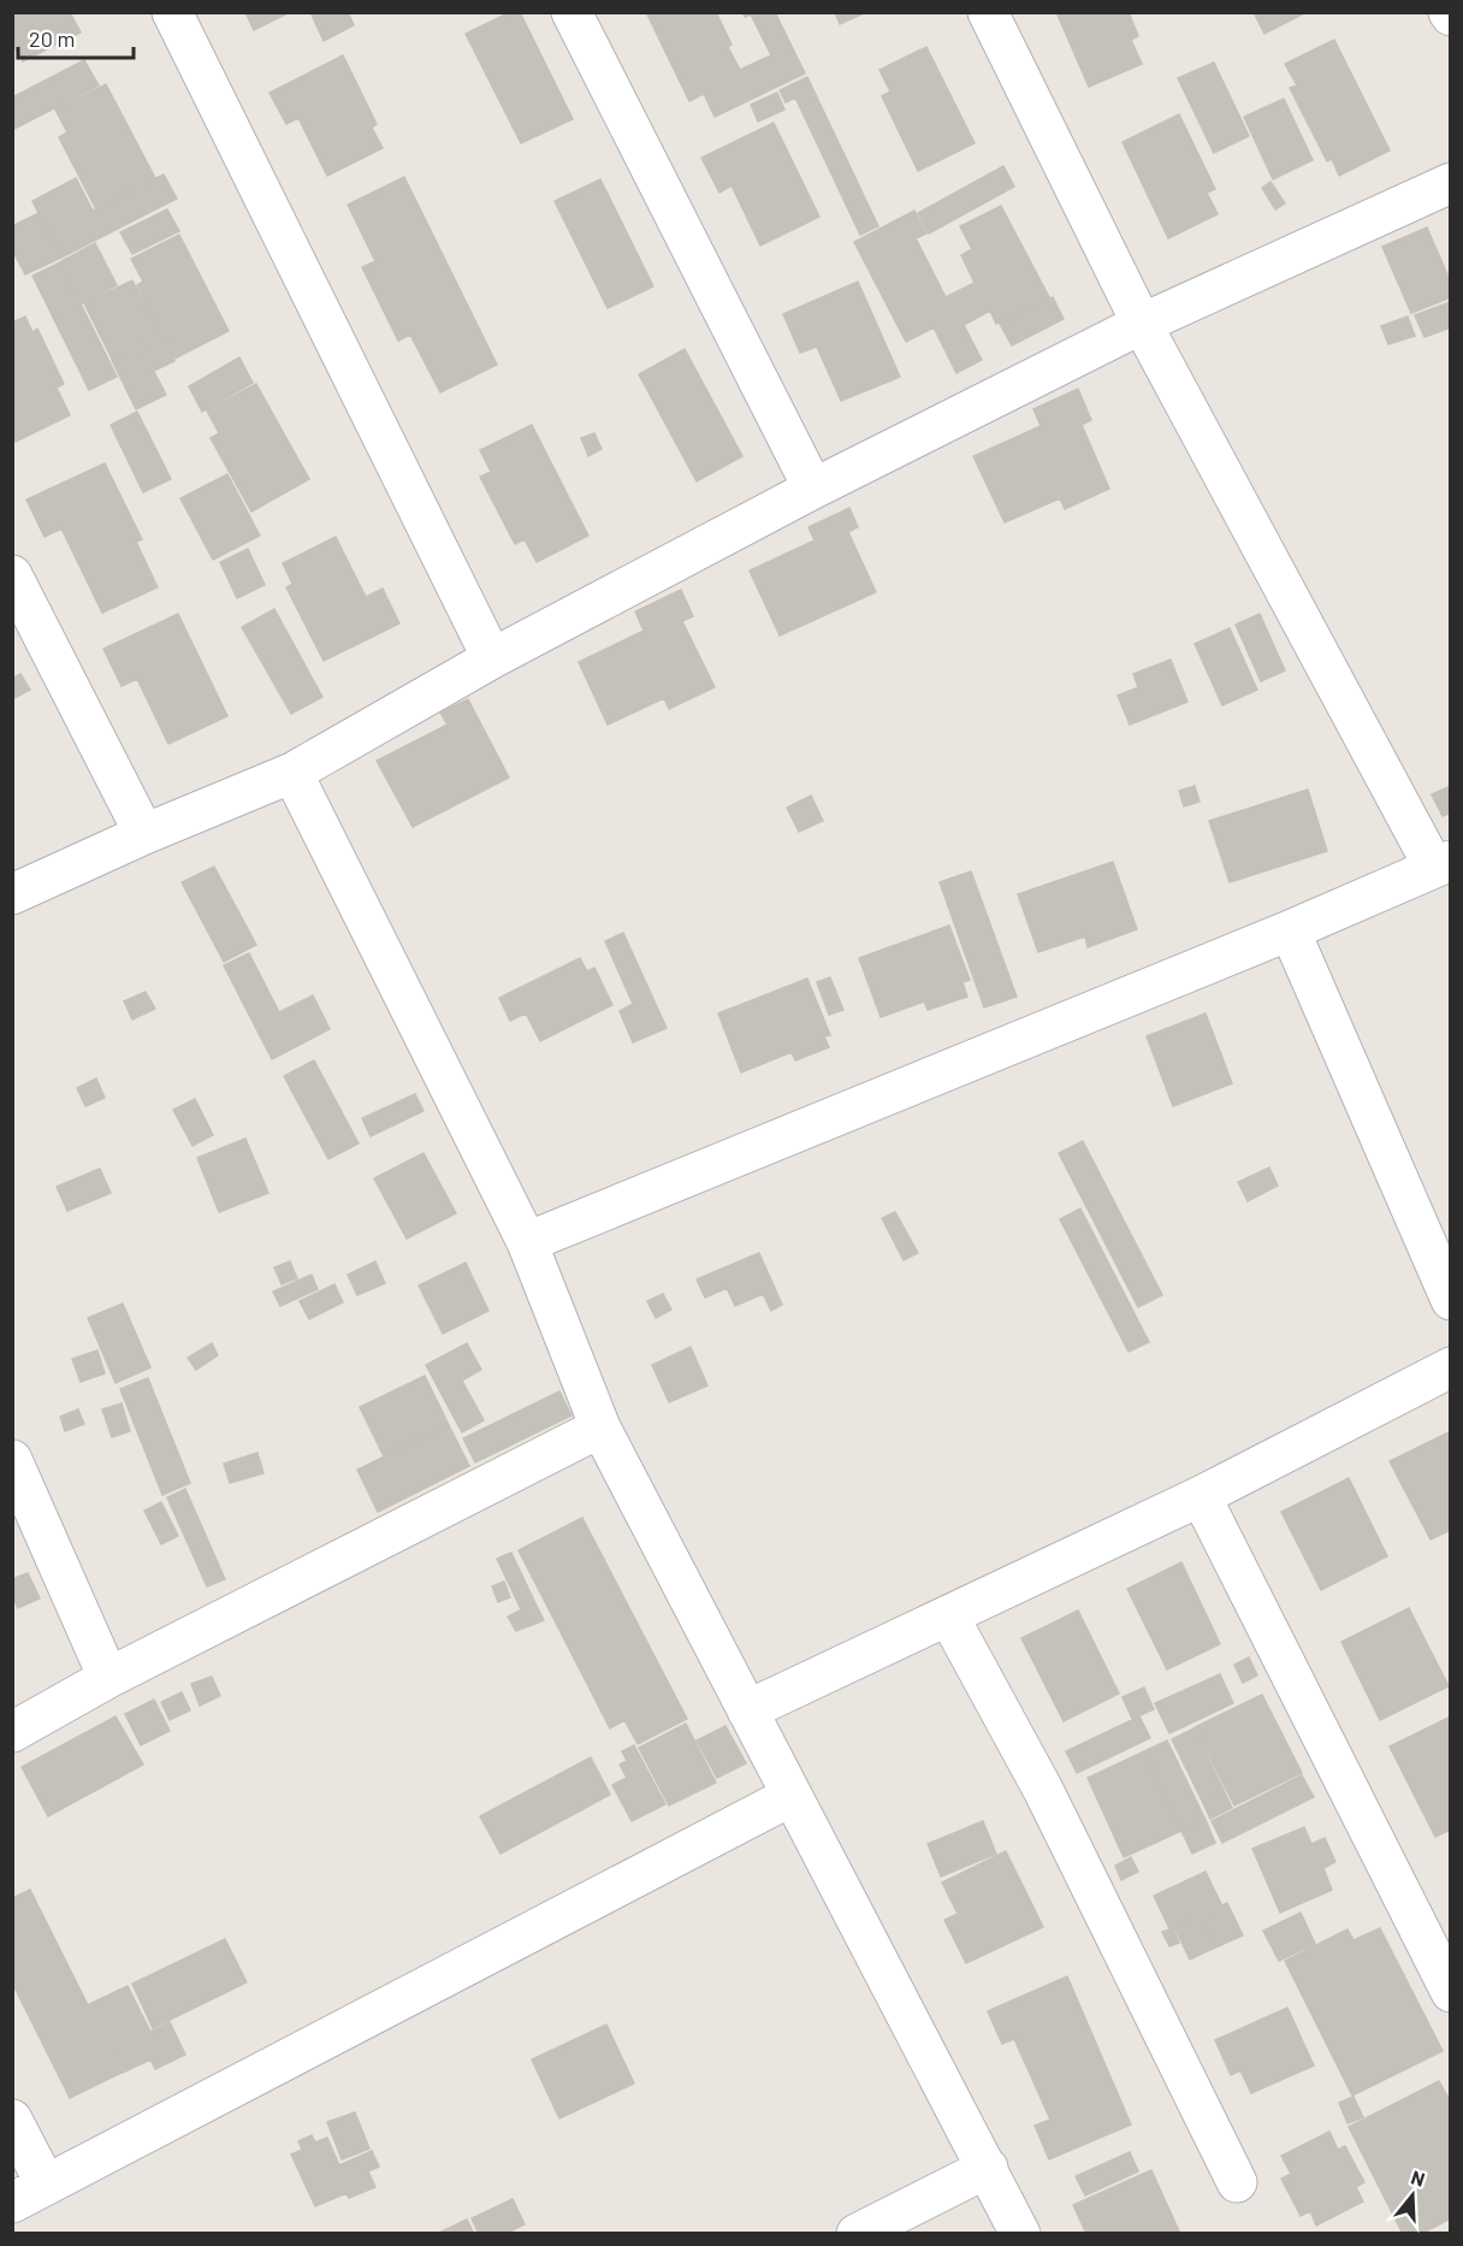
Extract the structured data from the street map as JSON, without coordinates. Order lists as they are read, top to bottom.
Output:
{
  "scale_bar": "20 m",
  "north": "top"
}
